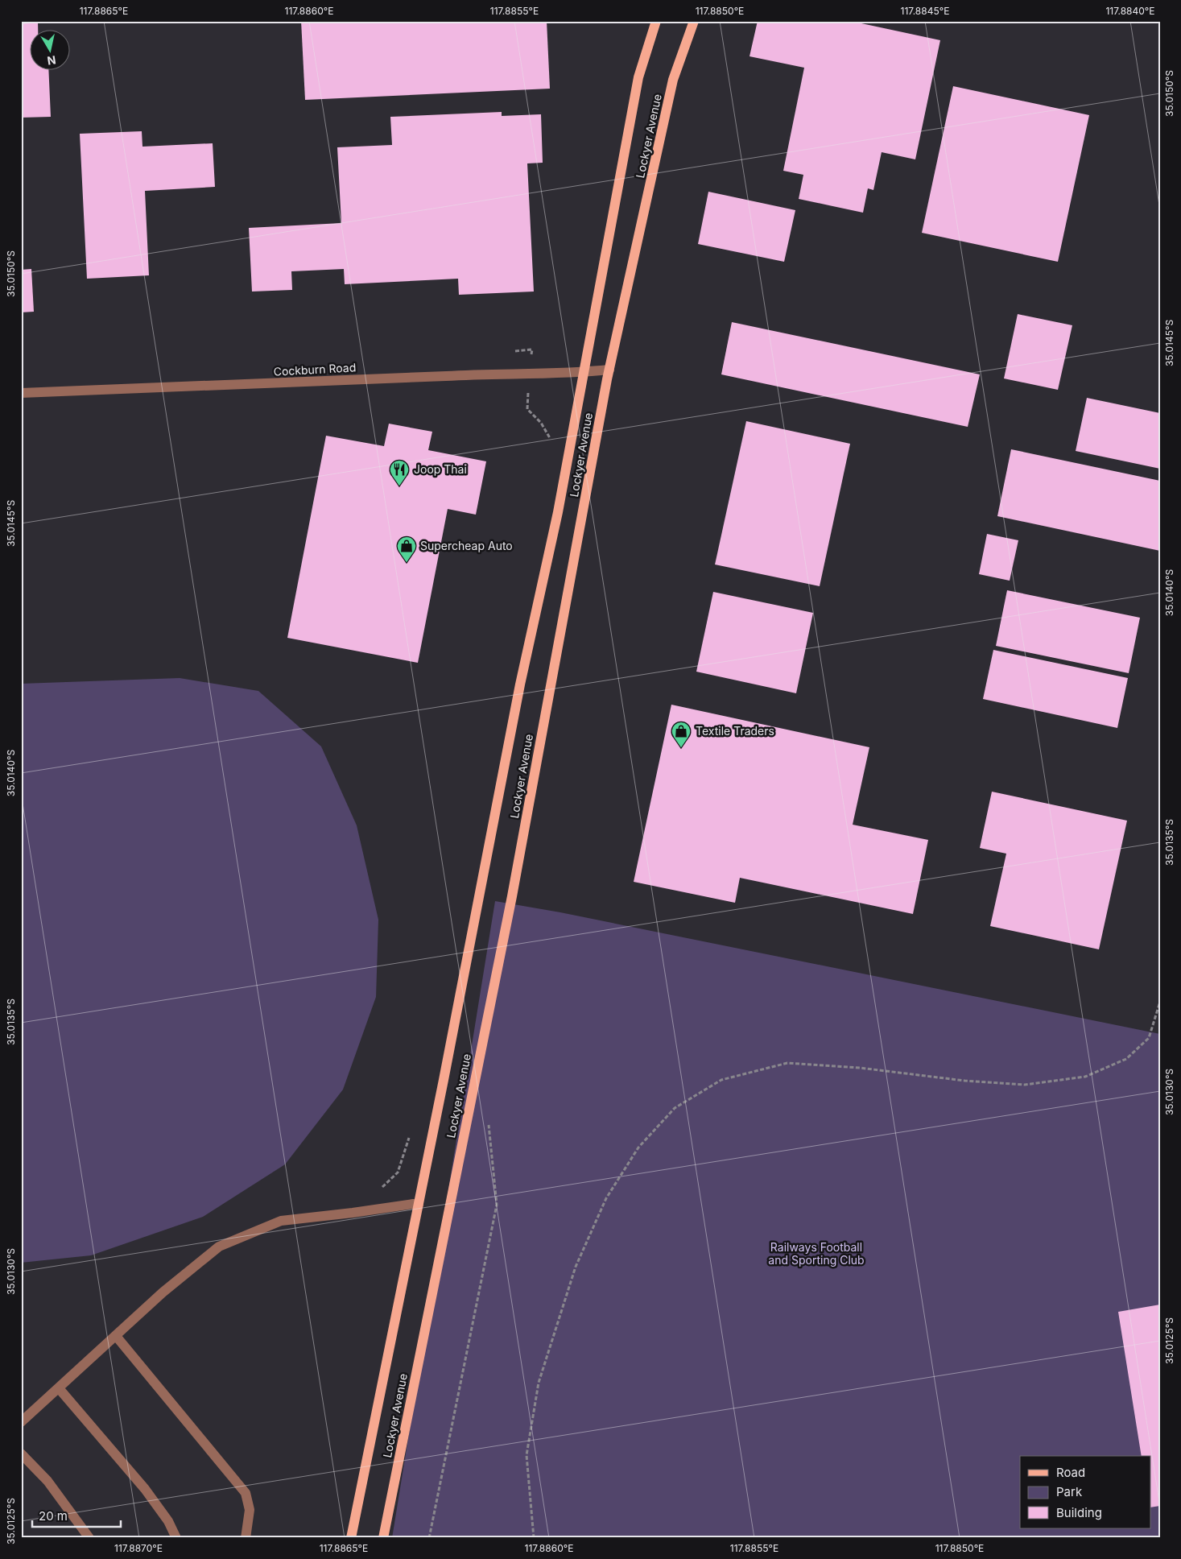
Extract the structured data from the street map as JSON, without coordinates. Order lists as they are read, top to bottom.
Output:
{
  "streets": {
    "main road": ["Lockyer Avenue"],
    "street": ["Cockburn Road"]
  },
  "crossings": [
    ["Lockyer Avenue", "Cockburn Road"]
  ],
  "parks": ["Railways Football and Sporting Club"],
  "places": {
    "restaurant": ["Joop Thai"],
    "shop": ["Supercheap Auto", "Textile Traders"]
  },
  "legend": ["Road", "Park", "Building"],
  "scale_bar": "20 m",
  "north": "bottom",
  "coordinates": [
    "117.8865°E",
    "117.8860°E",
    "117.8855°E",
    "117.8850°E",
    "117.8845°E",
    "117.8840°E",
    "35.0150°S",
    "35.0145°S",
    "35.0140°S",
    "35.0135°S",
    "35.0130°S",
    "35.0125°S",
    "117.8870°E"
  ]
}
